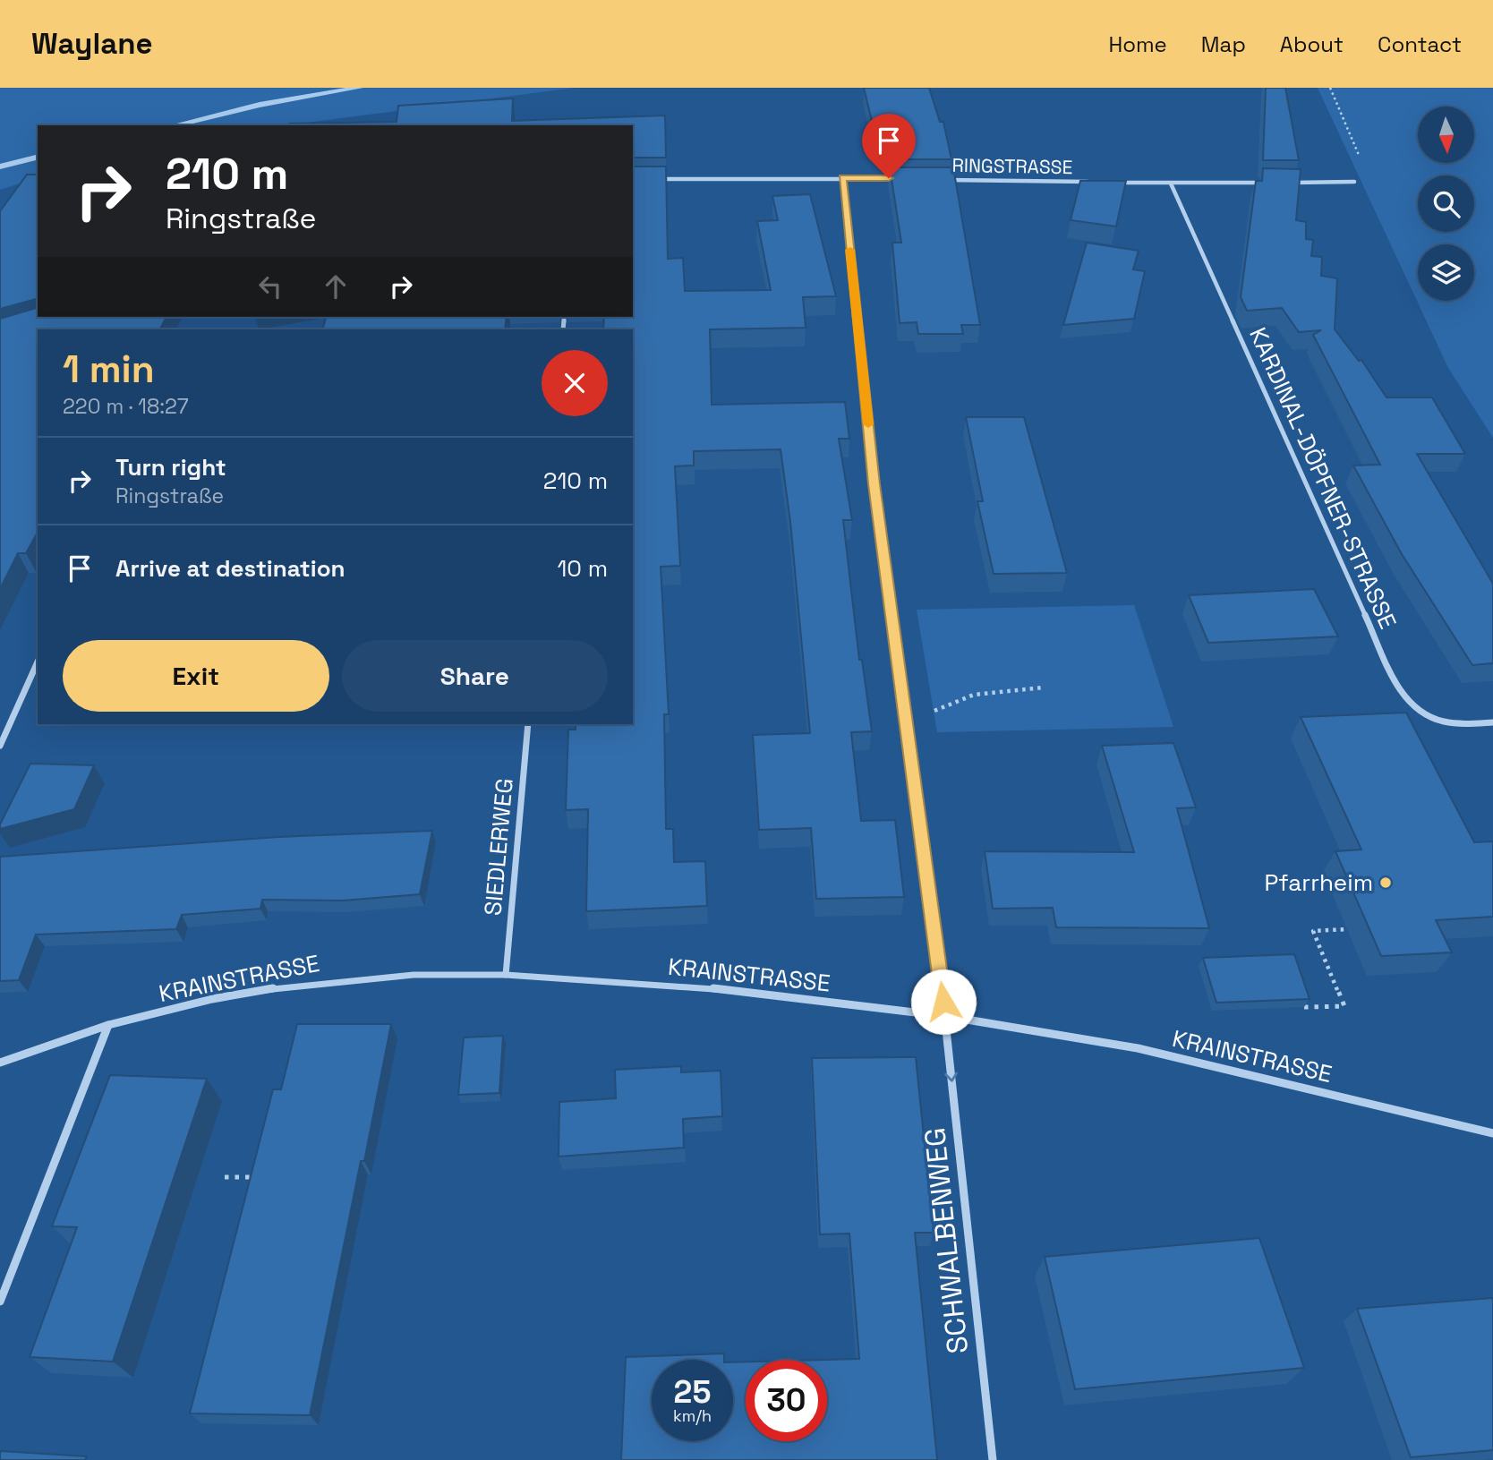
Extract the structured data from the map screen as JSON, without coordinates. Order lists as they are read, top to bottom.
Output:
{
  "streets": {
    "street": [
      "RINGSTRASSE",
      "KARDINAL-DÖPFNER-STRASSE",
      "SIEDLERWEG",
      "KRAINSTRASSE",
      "SCHWALBENWEG"
    ]
  },
  "crossings": [
    ["SIEDLERWEG", "KRAINSTRASSE"],
    ["KRAINSTRASSE", "SCHWALBENWEG"]
  ],
  "places": ["Pfarrheim"],
  "north": "bottom",
  "page": {
    "header": "Waylane",
    "nav": [
      "Home",
      "Map",
      "About",
      "Contact"
    ],
    "turn": ["210 m", "Ringstraße"],
    "heading": ["1 min", "220 m · 18:27"],
    "list": [
      {
        "name": "Turn right",
        "note": "Ringstraße",
        "value": "210 m"
      },
      {
        "name": "Arrive at destination",
        "value": "10 m"
      }
    ],
    "buttons": ["Exit", "Share"],
    "speed": "25 km/h",
    "limit": "30"
  }
}
